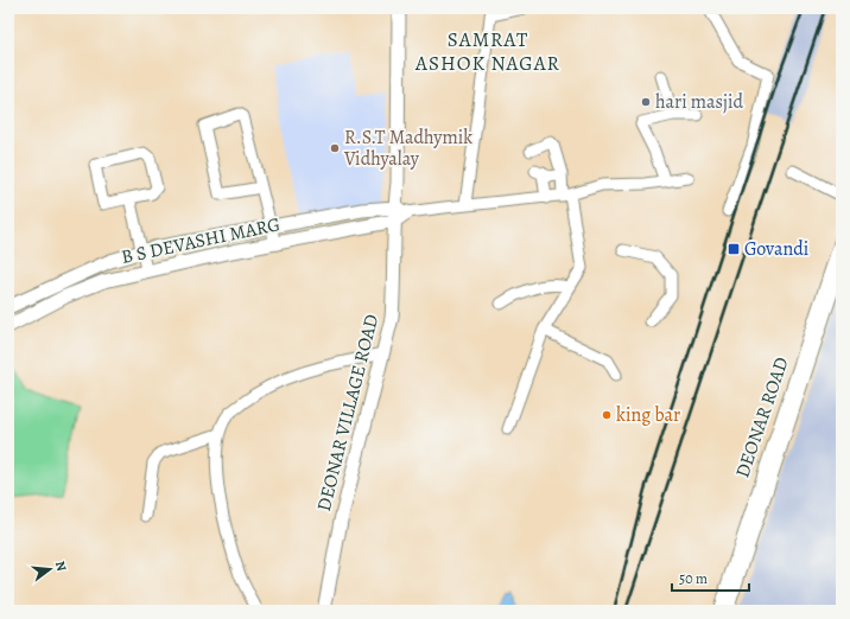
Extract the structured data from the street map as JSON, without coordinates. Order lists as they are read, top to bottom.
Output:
{
  "streets": {
    "main road": ["B S DEVASHI MARG", "DEONAR VILLAGE ROAD"],
    "street": ["DEONAR ROAD"]
  },
  "crossings": [
    ["B S DEVASHI MARG", "DEONAR VILLAGE ROAD"]
  ],
  "districts": ["SAMRAT ASHOK NAGAR"],
  "places": {
    "other": ["hari masjid", "R.S.T Madhymik Vidhyalay", "king bar"],
    "transit": ["Govandi"]
  },
  "scale_bar": "50 m",
  "north": "right"
}
